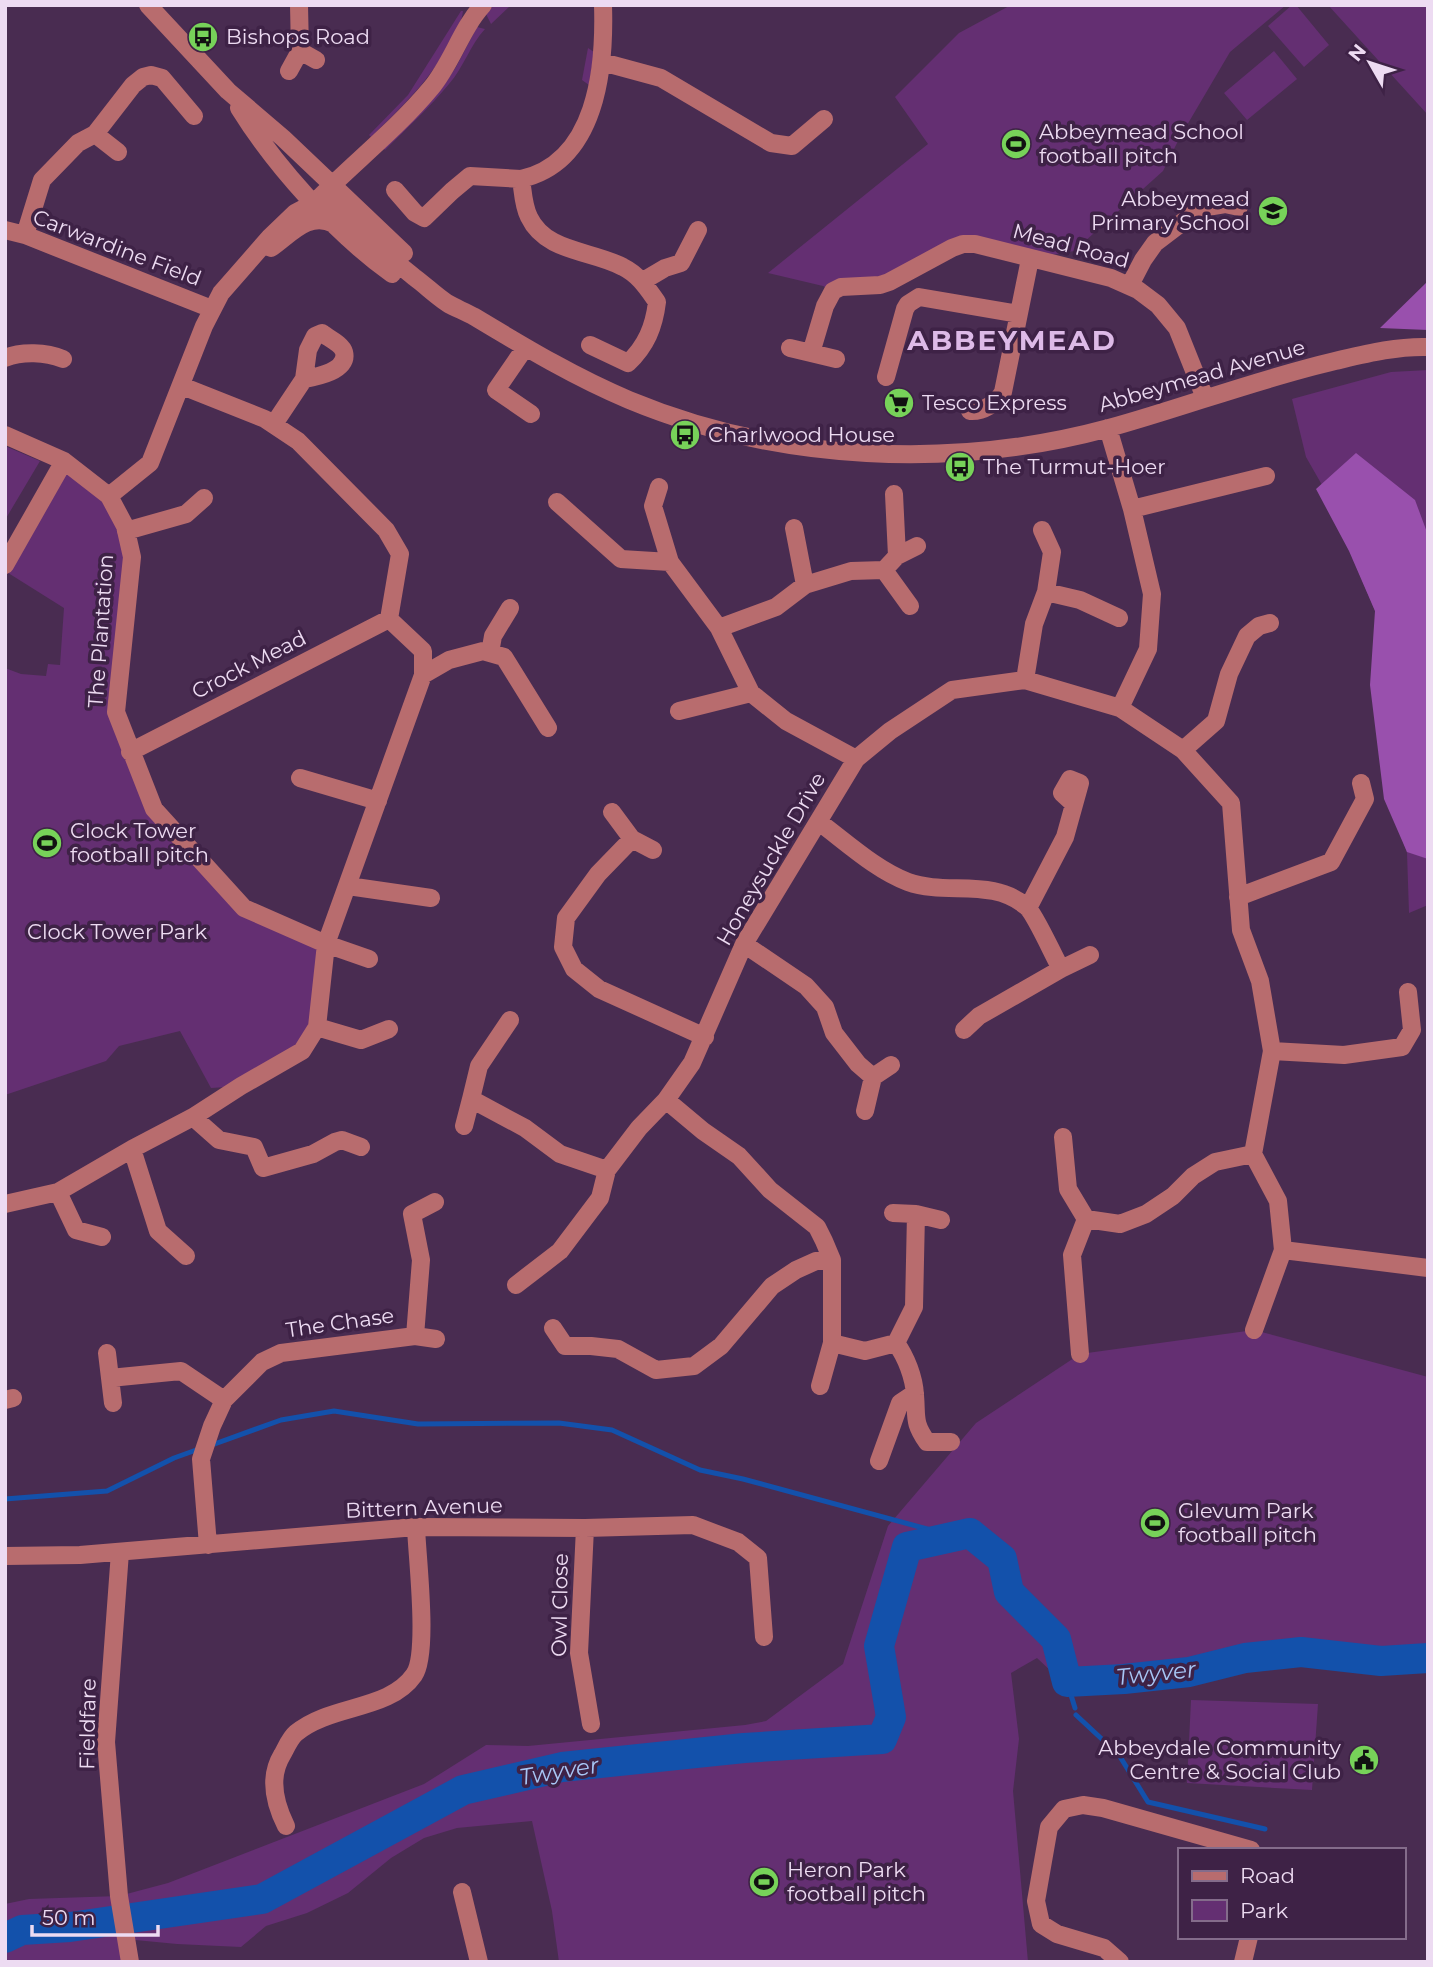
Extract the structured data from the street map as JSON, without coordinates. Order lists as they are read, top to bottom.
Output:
{
  "streets": {
    "street": [
      "Mead Road",
      "Carwardine Field",
      "Abbeymead Avenue",
      "The Plantation",
      "Crock Mead",
      "Honeysuckle Drive",
      "The Chase",
      "Bittern Avenue",
      "Owl Close",
      "Fieldfare"
    ]
  },
  "crossings": [
    ["Mead Road", "Abbeymead Avenue"],
    ["The Plantation", "Crock Mead"],
    ["The Chase", "Bittern Avenue"],
    ["Bittern Avenue", "Owl Close"],
    ["Bittern Avenue", "Fieldfare"]
  ],
  "districts": ["ABBEYMEAD"],
  "water": ["Twyver"],
  "parks": ["Clock Tower Park"],
  "places": {
    "bus stop": ["Bishops Road", "Charlwood House", "The Turmut-Hoer"],
    "sports": [
      "Abbeymead School football pitch",
      "Clock Tower football pitch",
      "Glevum Park football pitch",
      "Heron Park football pitch"
    ],
    "school or university": ["Abbeymead Primary School"],
    "supermarket": ["Tesco Express"],
    "public building": ["Abbeydale Community Centre & Social Club"]
  },
  "legend": ["Road", "Park"],
  "scale_bar": "50 m",
  "north": "top left"
}
